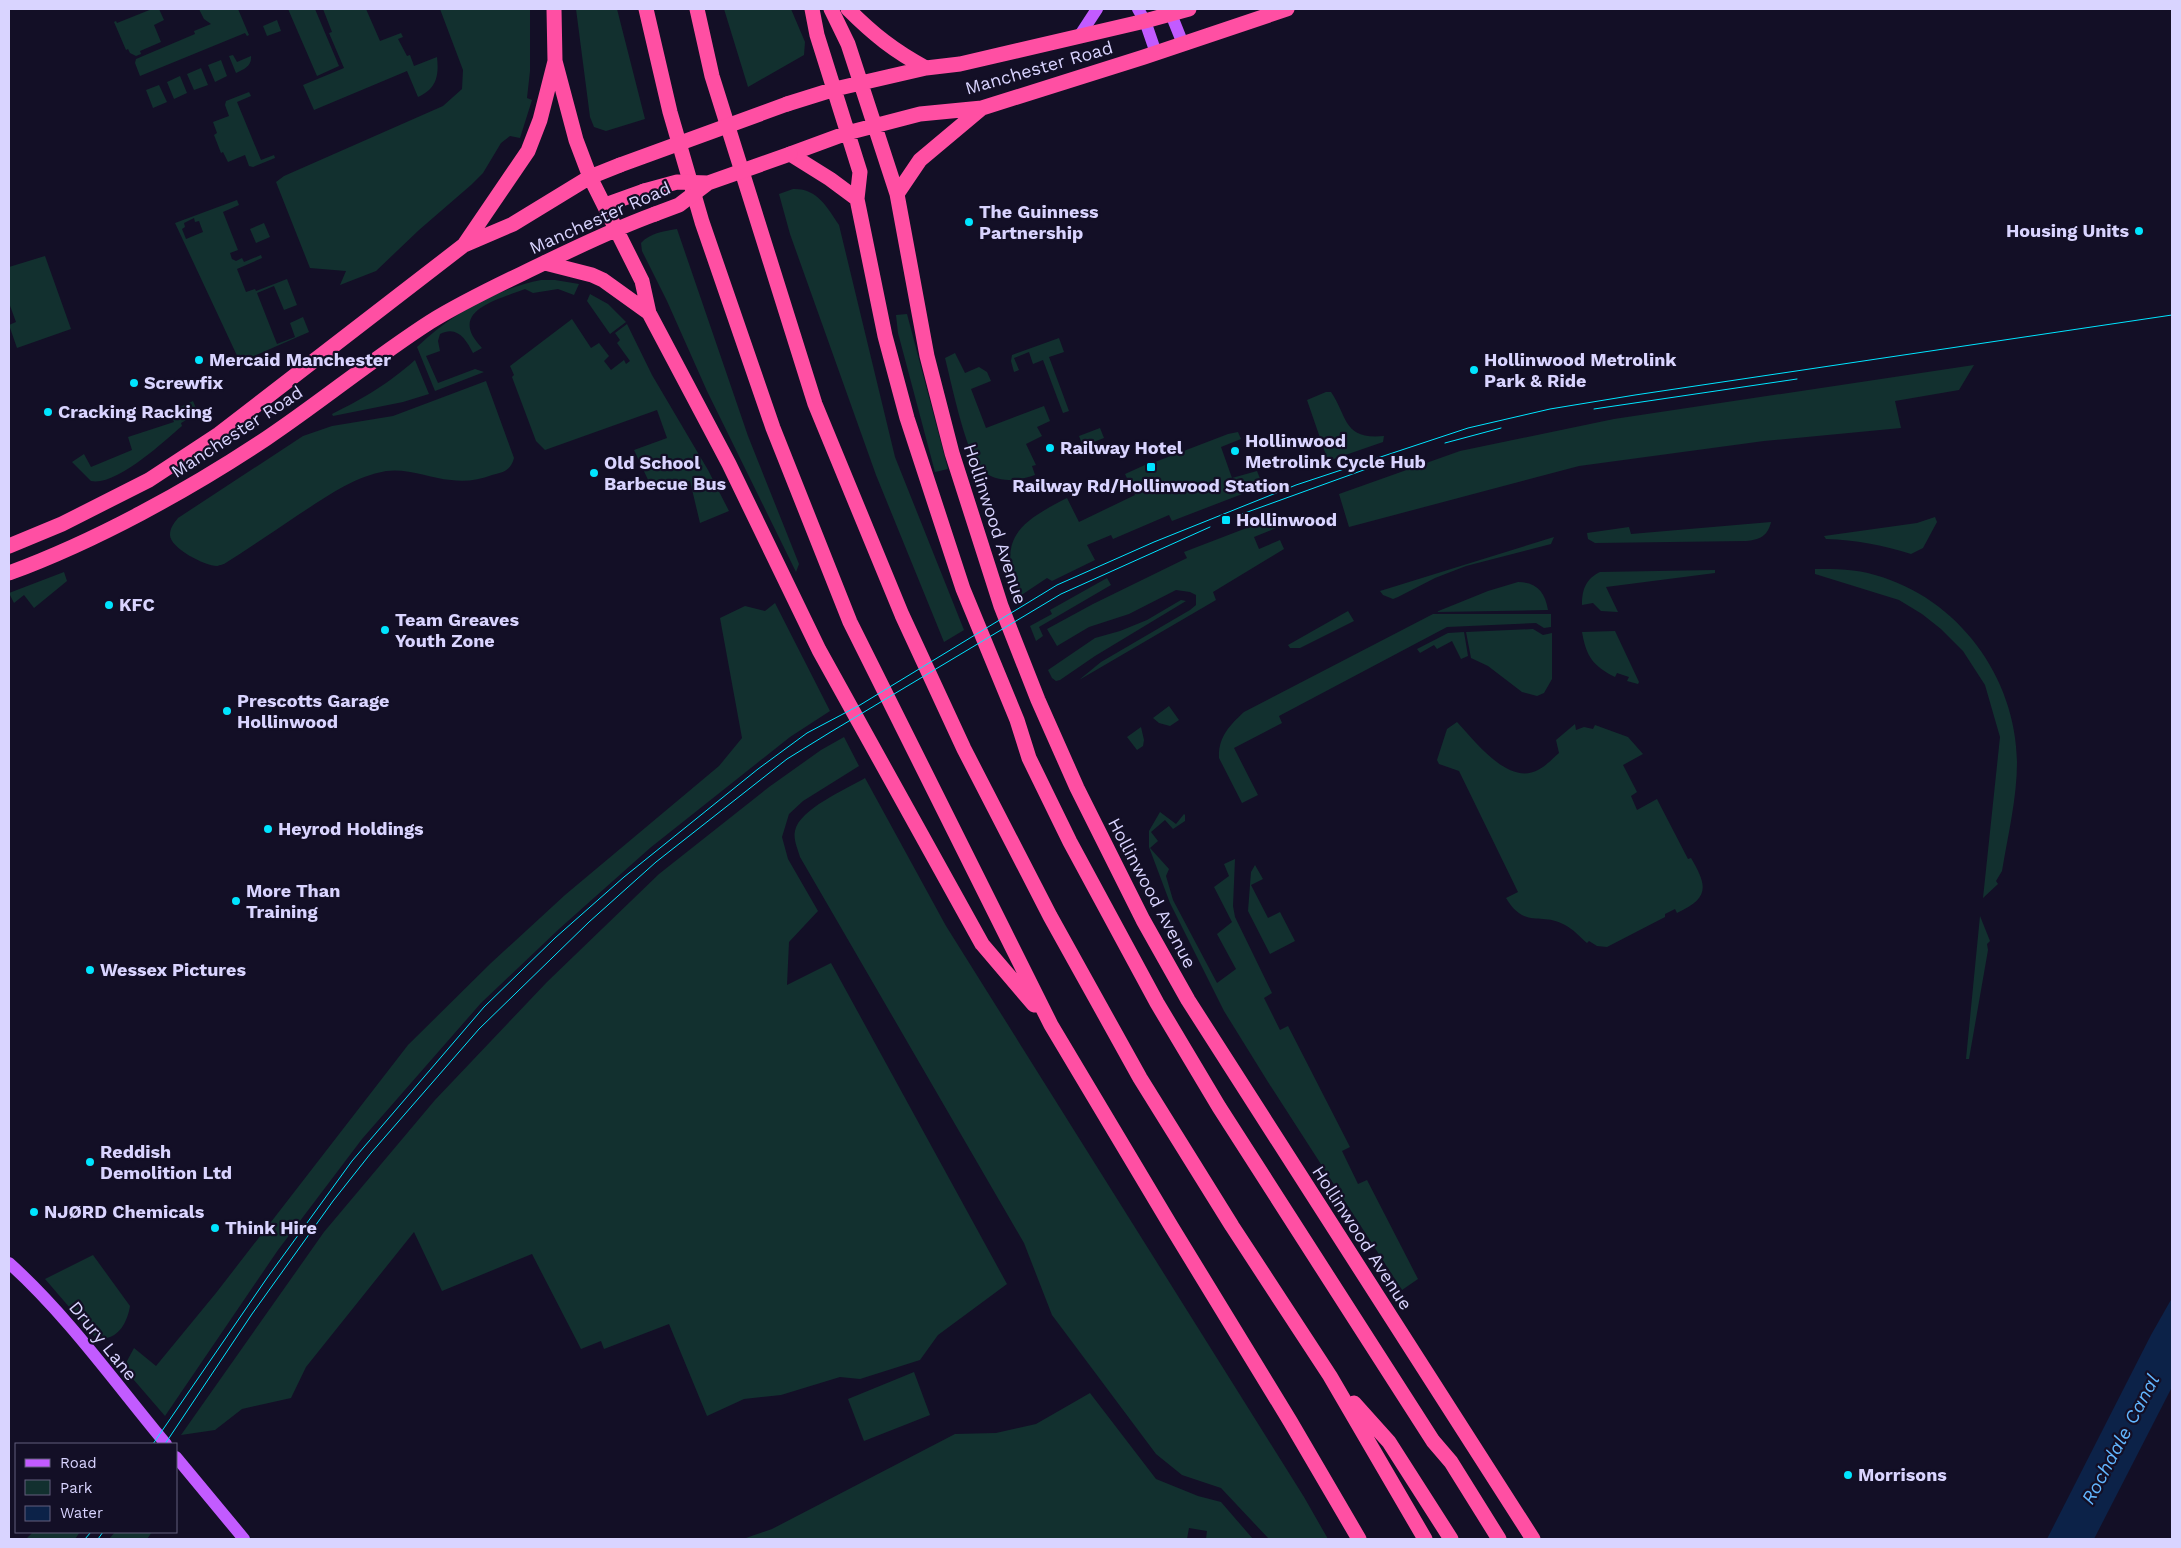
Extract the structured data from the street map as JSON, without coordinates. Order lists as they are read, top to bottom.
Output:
{
  "streets": {
    "highway": ["Manchester Road", "Hollinwood Avenue"],
    "main road": ["Drury Lane"]
  },
  "crossings": [
    ["Manchester Road", "Hollinwood Avenue"]
  ],
  "water": ["Rochdale Canal"],
  "places": {
    "other": [
      "The Guinness Partnership",
      "Housing Units",
      "Mercaid Manchester",
      "Hollinwood Metrolink Park & Ride",
      "Screwfix",
      "Cracking Racking",
      "Railway Hotel",
      "Hollinwood Metrolink Cycle Hub",
      "Old School Barbecue Bus",
      "KFC",
      "Team Greaves Youth Zone",
      "Prescotts Garage Hollinwood",
      "Heyrod Holdings",
      "More Than Training",
      "Wessex Pictures",
      "Reddish Demolition Ltd",
      "NJØRD Chemicals",
      "Think Hire",
      "Morrisons"
    ],
    "transit": ["Railway Rd/Hollinwood Station", "Hollinwood"]
  },
  "legend": ["Road", "Park", "Water"]
}
